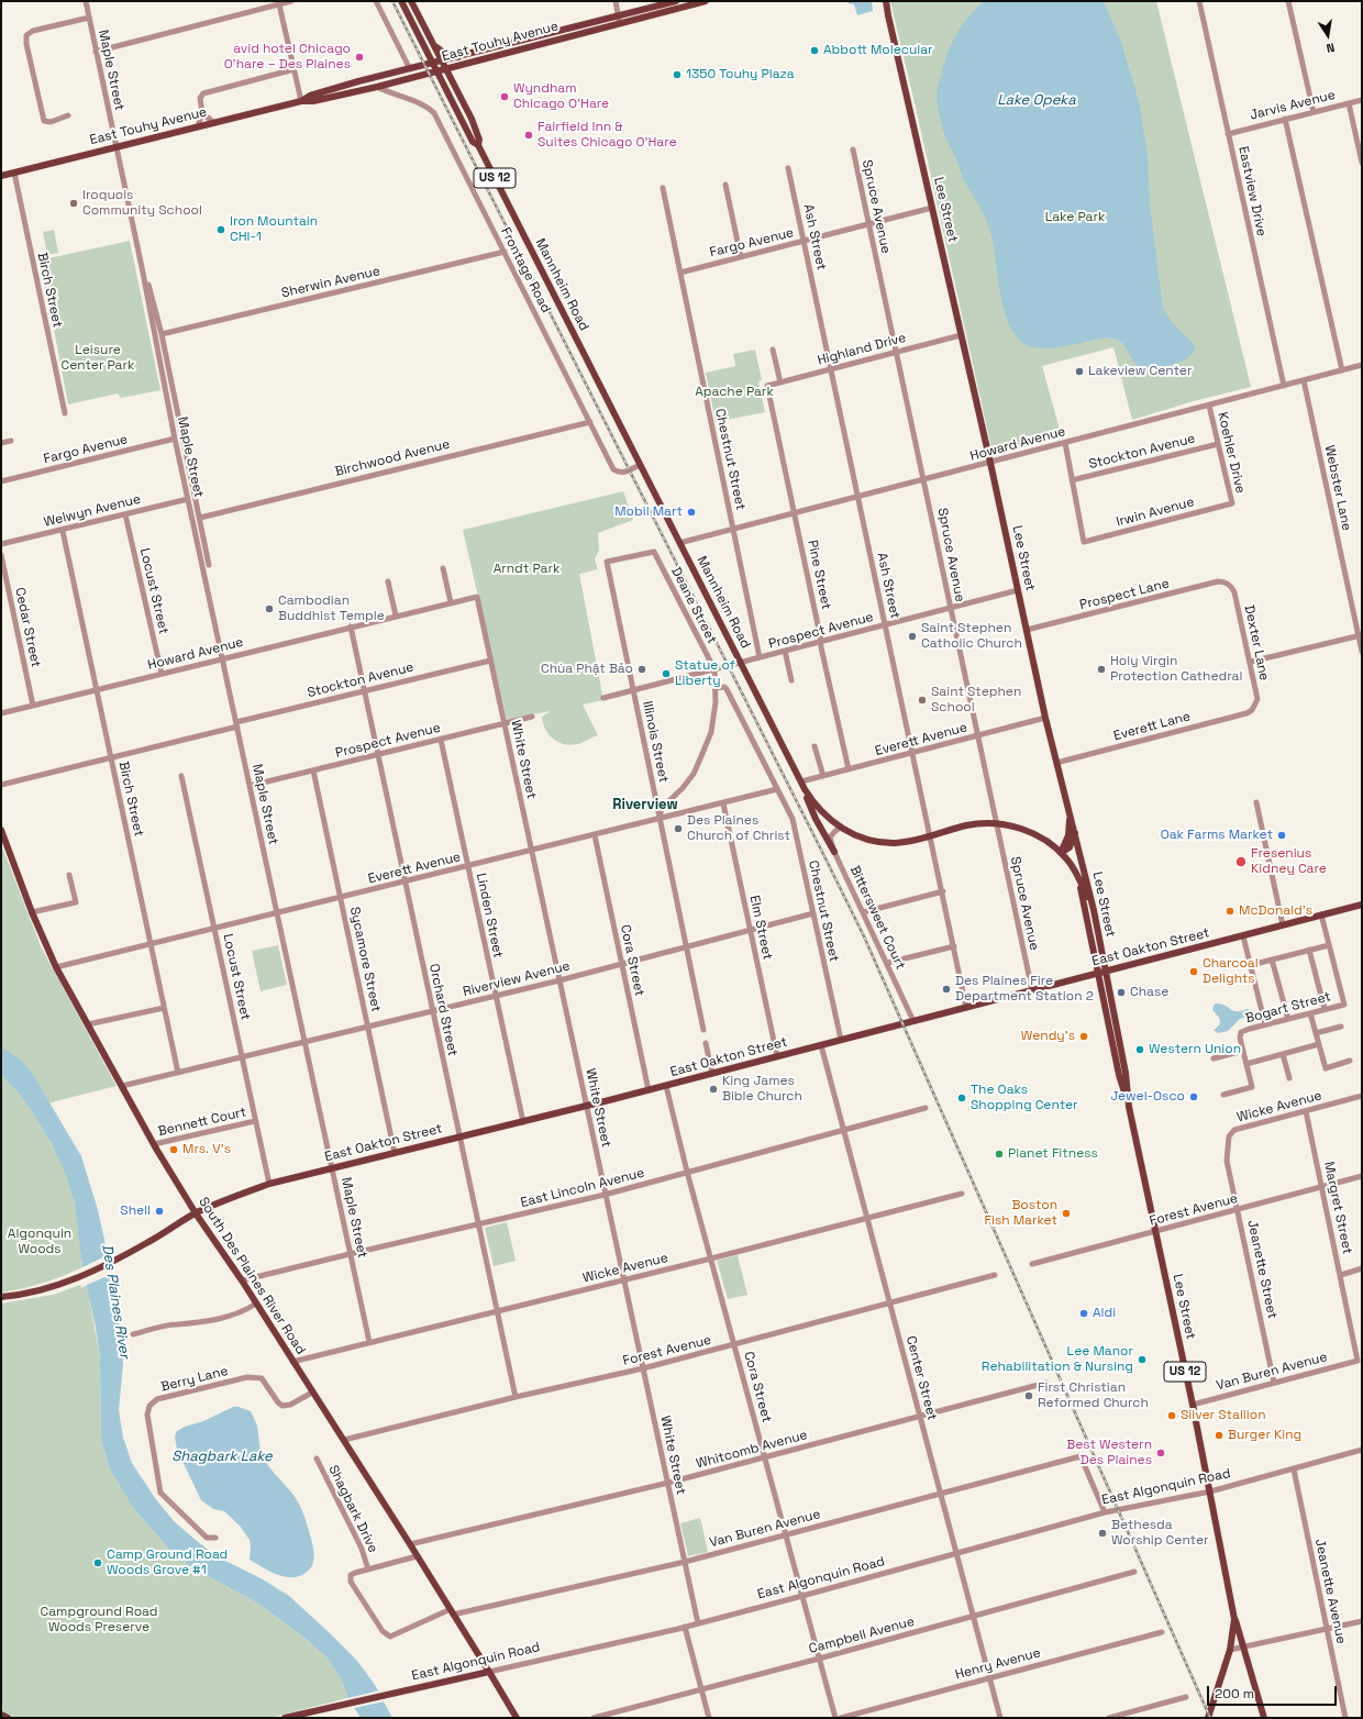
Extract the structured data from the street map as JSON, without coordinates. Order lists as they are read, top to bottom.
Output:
{
  "streets": {
    "main road": [
      "East Touhy Avenue",
      "US 12",
      "Lee Street",
      "Mannheim Road",
      "East Oakton Street",
      "South Des Plaines River Road",
      "East Algonquin Road"
    ],
    "street": [
      "Maple Street",
      "Jarvis Avenue",
      "Eastview Drive",
      "Spruce Avenue",
      "Ash Street",
      "Fargo Avenue",
      "Frontage Road",
      "Sherwin Avenue",
      "Birch Street",
      "Highland Drive",
      "Howard Avenue",
      "Stockton Avenue",
      "Koehler Drive",
      "Birchwood Avenue",
      "Chestnut Street",
      "Webster Lane",
      "Welwyn Avenue",
      "Irwin Avenue",
      "Pine Street",
      "Locust Street",
      "Prospect Lane",
      "Deane Street",
      "Cedar Street",
      "Prospect Avenue",
      "Dexter Lane",
      "Everett Lane",
      "Everett Avenue",
      "Illinois Street",
      "White Street",
      "Linden Street",
      "Bittersweet Court",
      "Elm Street",
      "Sycamore Street",
      "Cora Street",
      "Riverview Avenue",
      "Bogart Street",
      "Orchard Street",
      "Wicke Avenue",
      "Bennett Court",
      "East Lincoln Avenue",
      "Margret Street",
      "Forest Avenue",
      "Jeanette Street",
      "Van Buren Avenue",
      "Center Street",
      "Berry Lane",
      "Whitcomb Avenue",
      "Shagbark Drive",
      "Jeanette Avenue",
      "Campbell Avenue",
      "Henry Avenue"
    ]
  },
  "crossings": [
    ["East Touhy Avenue", "Maple Street"],
    ["East Touhy Avenue", "Frontage Road"],
    ["East Touhy Avenue", "Mannheim Road"],
    ["East Touhy Avenue", "Birch Street"],
    ["Maple Street", "Fargo Avenue"],
    ["Maple Street", "Sherwin Avenue"],
    ["Maple Street", "Howard Avenue"],
    ["Maple Street", "Stockton Avenue"],
    ["Maple Street", "Birchwood Avenue"],
    ["Maple Street", "Welwyn Avenue"],
    ["Maple Street", "Prospect Avenue"],
    ["Maple Street", "Everett Avenue"],
    ["Maple Street", "East Oakton Street"],
    ["Maple Street", "Riverview Avenue"],
    ["Maple Street", "Wicke Avenue"],
    ["Maple Street", "East Lincoln Avenue"],
    ["Jarvis Avenue", "Eastview Drive"],
    ["US 12", "Lee Street"],
    ["US 12", "Mannheim Road"],
    ["Eastview Drive", "Howard Avenue"],
    ["Spruce Avenue", "Fargo Avenue"],
    ["Spruce Avenue", "Mannheim Road"],
    ["Spruce Avenue", "Highland Drive"],
    ["Spruce Avenue", "Howard Avenue"],
    ["Spruce Avenue", "Prospect Avenue"],
    ["Spruce Avenue", "Everett Avenue"],
    ["Spruce Avenue", "East Oakton Street"],
    ["Lee Street", "Fargo Avenue"],
    ["Lee Street", "Mannheim Road"],
    ["Lee Street", "Highland Drive"],
    ["Lee Street", "Howard Avenue"],
    ["Lee Street", "Prospect Lane"],
    ["Lee Street", "Prospect Avenue"],
    ["Lee Street", "Everett Lane"],
    ["Lee Street", "Everett Avenue"],
    ["Lee Street", "East Oakton Street"],
    ["Lee Street", "Forest Avenue"],
    ["Lee Street", "Van Buren Avenue"],
    ["Lee Street", "East Algonquin Road"],
    ["Ash Street", "Fargo Avenue"],
    ["Ash Street", "Mannheim Road"],
    ["Ash Street", "Highland Drive"],
    ["Ash Street", "Howard Avenue"],
    ["Ash Street", "Prospect Avenue"],
    ["Ash Street", "Everett Avenue"],
    ["Ash Street", "East Oakton Street"],
    ["Fargo Avenue", "Chestnut Street"],
    ["Frontage Road", "Sherwin Avenue"],
    ["Frontage Road", "Mannheim Road"],
    ["Frontage Road", "Birchwood Avenue"],
    ["Mannheim Road", "Howard Avenue"],
    ["Mannheim Road", "Prospect Avenue"],
    ["Mannheim Road", "Everett Avenue"],
    ["Mannheim Road", "Bittersweet Court"],
    ["Birch Street", "Howard Avenue"],
    ["Birch Street", "Stockton Avenue"],
    ["Birch Street", "Welwyn Avenue"],
    ["Birch Street", "Everett Avenue"],
    ["Birch Street", "Riverview Avenue"],
    ["Highland Drive", "Pine Street"],
    ["Howard Avenue", "Koehler Drive"],
    ["Howard Avenue", "Chestnut Street"],
    ["Howard Avenue", "Webster Lane"],
    ["Howard Avenue", "Pine Street"],
    ["Howard Avenue", "Locust Street"],
    ["Howard Avenue", "Cedar Street"],
    ["Howard Avenue", "White Street"],
    ["Howard Avenue", "Orchard Street"],
    ["Stockton Avenue", "Koehler Drive"],
    ["Stockton Avenue", "Irwin Avenue"],
    ["Stockton Avenue", "White Street"],
    ["Stockton Avenue", "Orchard Street"],
    ["Koehler Drive", "Irwin Avenue"],
    ["Chestnut Street", "Prospect Avenue"],
    ["Chestnut Street", "Everett Avenue"],
    ["Chestnut Street", "East Oakton Street"],
    ["Chestnut Street", "Riverview Avenue"],
    ["Welwyn Avenue", "Locust Street"],
    ["Pine Street", "Prospect Avenue"],
    ["Pine Street", "Everett Avenue"],
    ["Locust Street", "Everett Avenue"],
    ["Locust Street", "East Oakton Street"],
    ["Locust Street", "Riverview Avenue"],
    ["Locust Street", "Bennett Court"],
    ["Prospect Lane", "Dexter Lane"],
    ["Deane Street", "Prospect Avenue"],
    ["Deane Street", "Illinois Street"],
    ["Prospect Avenue", "Illinois Street"],
    ["Prospect Avenue", "White Street"],
    ["Prospect Avenue", "Linden Street"],
    ["Prospect Avenue", "Sycamore Street"],
    ["Prospect Avenue", "Orchard Street"],
    ["Dexter Lane", "Everett Lane"],
    ["Everett Avenue", "Illinois Street"],
    ["Everett Avenue", "White Street"],
    ["Everett Avenue", "Linden Street"],
    ["Everett Avenue", "Elm Street"],
    ["Everett Avenue", "Sycamore Street"],
    ["Everett Avenue", "Cora Street"],
    ["Everett Avenue", "Orchard Street"],
    ["Everett Avenue", "South Des Plaines River Road"],
    ["Illinois Street", "Riverview Avenue"],
    ["White Street", "East Oakton Street"],
    ["White Street", "Riverview Avenue"],
    ["White Street", "Wicke Avenue"],
    ["White Street", "East Lincoln Avenue"],
    ["White Street", "Forest Avenue"],
    ["White Street", "Van Buren Avenue"],
    ["White Street", "Whitcomb Avenue"],
    ["White Street", "East Algonquin Road"],
    ["Linden Street", "East Oakton Street"],
    ["Linden Street", "Riverview Avenue"],
    ["Bittersweet Court", "East Oakton Street"],
    ["Elm Street", "East Oakton Street"],
    ["Elm Street", "Riverview Avenue"],
    ["East Oakton Street", "Sycamore Street"],
    ["East Oakton Street", "Cora Street"],
    ["East Oakton Street", "Orchard Street"],
    ["East Oakton Street", "South Des Plaines River Road"],
    ["East Oakton Street", "Center Street"],
    ["Sycamore Street", "Riverview Avenue"],
    ["Cora Street", "Riverview Avenue"],
    ["Cora Street", "Wicke Avenue"],
    ["Cora Street", "East Lincoln Avenue"],
    ["Cora Street", "Forest Avenue"],
    ["Cora Street", "Van Buren Avenue"],
    ["Cora Street", "Whitcomb Avenue"],
    ["Cora Street", "East Algonquin Road"],
    ["Cora Street", "Campbell Avenue"],
    ["Riverview Avenue", "Orchard Street"],
    ["Riverview Avenue", "South Des Plaines River Road"],
    ["Orchard Street", "Wicke Avenue"],
    ["Orchard Street", "East Lincoln Avenue"],
    ["Orchard Street", "Forest Avenue"],
    ["Wicke Avenue", "Margret Street"],
    ["Wicke Avenue", "Jeanette Street"],
    ["Wicke Avenue", "South Des Plaines River Road"],
    ["Wicke Avenue", "Center Street"],
    ["Bennett Court", "South Des Plaines River Road"],
    ["East Lincoln Avenue", "South Des Plaines River Road"],
    ["East Lincoln Avenue", "Center Street"],
    ["Margret Street", "Forest Avenue"],
    ["Margret Street", "Van Buren Avenue"],
    ["Forest Avenue", "Jeanette Street"],
    ["Forest Avenue", "South Des Plaines River Road"],
    ["Forest Avenue", "Center Street"],
    ["Jeanette Street", "Van Buren Avenue"],
    ["South Des Plaines River Road", "Van Buren Avenue"],
    ["South Des Plaines River Road", "Berry Lane"],
    ["South Des Plaines River Road", "Whitcomb Avenue"],
    ["South Des Plaines River Road", "East Algonquin Road"],
    ["Van Buren Avenue", "Center Street"],
    ["Van Buren Avenue", "East Algonquin Road"],
    ["Van Buren Avenue", "Shagbark Drive"],
    ["Center Street", "Whitcomb Avenue"],
    ["Center Street", "East Algonquin Road"],
    ["Center Street", "Campbell Avenue"],
    ["Center Street", "Henry Avenue"],
    ["East Algonquin Road", "Jeanette Avenue"]
  ],
  "districts": ["Riverview"],
  "water": ["Lake Opeka", "Des Plaines River", "Shagbark Lake"],
  "parks": [
    "Lake Park",
    "Leisure Center Park",
    "Apache Park",
    "Arndt Park",
    "Algonquin Woods",
    "Campground Road Woods Preserve"
  ],
  "places": [
    "Abbott Molecular",
    "avid hotel Chicago O’hare – Des Plaines",
    "1350 Touhy Plaza",
    "Wyndham Chicago O'Hare",
    "Fairfield Inn & Suites Chicago O'Hare",
    "Iroquois Community School",
    "Iron Mountain CHI-1",
    "Lakeview Center",
    "Mobil Mart",
    "Cambodian Buddhist Temple",
    "Saint Stephen Catholic Church",
    "Chùa Phật Bảo",
    "Holy Virgin Protection Cathedral",
    "Statue of Liberty",
    "Saint Stephen School",
    "Des Plaines Church of Christ",
    "Oak Farms Market",
    "Fresenius Kidney Care",
    "McDonald's",
    "Charcoal Delights",
    "Des Plaines Fire Department Station 2",
    "Chase",
    "Wendy's",
    "Western Union",
    "King James Bible Church",
    "Jewel-Osco",
    "The Oaks Shopping Center",
    "Mrs. V's",
    "Planet Fitness",
    "Shell",
    "Boston Fish Market",
    "Aldi",
    "Lee Manor Rehabilitation & Nursing",
    "First Christian Reformed Church",
    "Silver Stallion",
    "Burger King",
    "Best Western Des Plaines",
    "Bethesda Worship Center",
    "Camp Ground Road Woods Grove #1"
  ],
  "scale_bar": "200 m",
  "north": "bottom"
}
